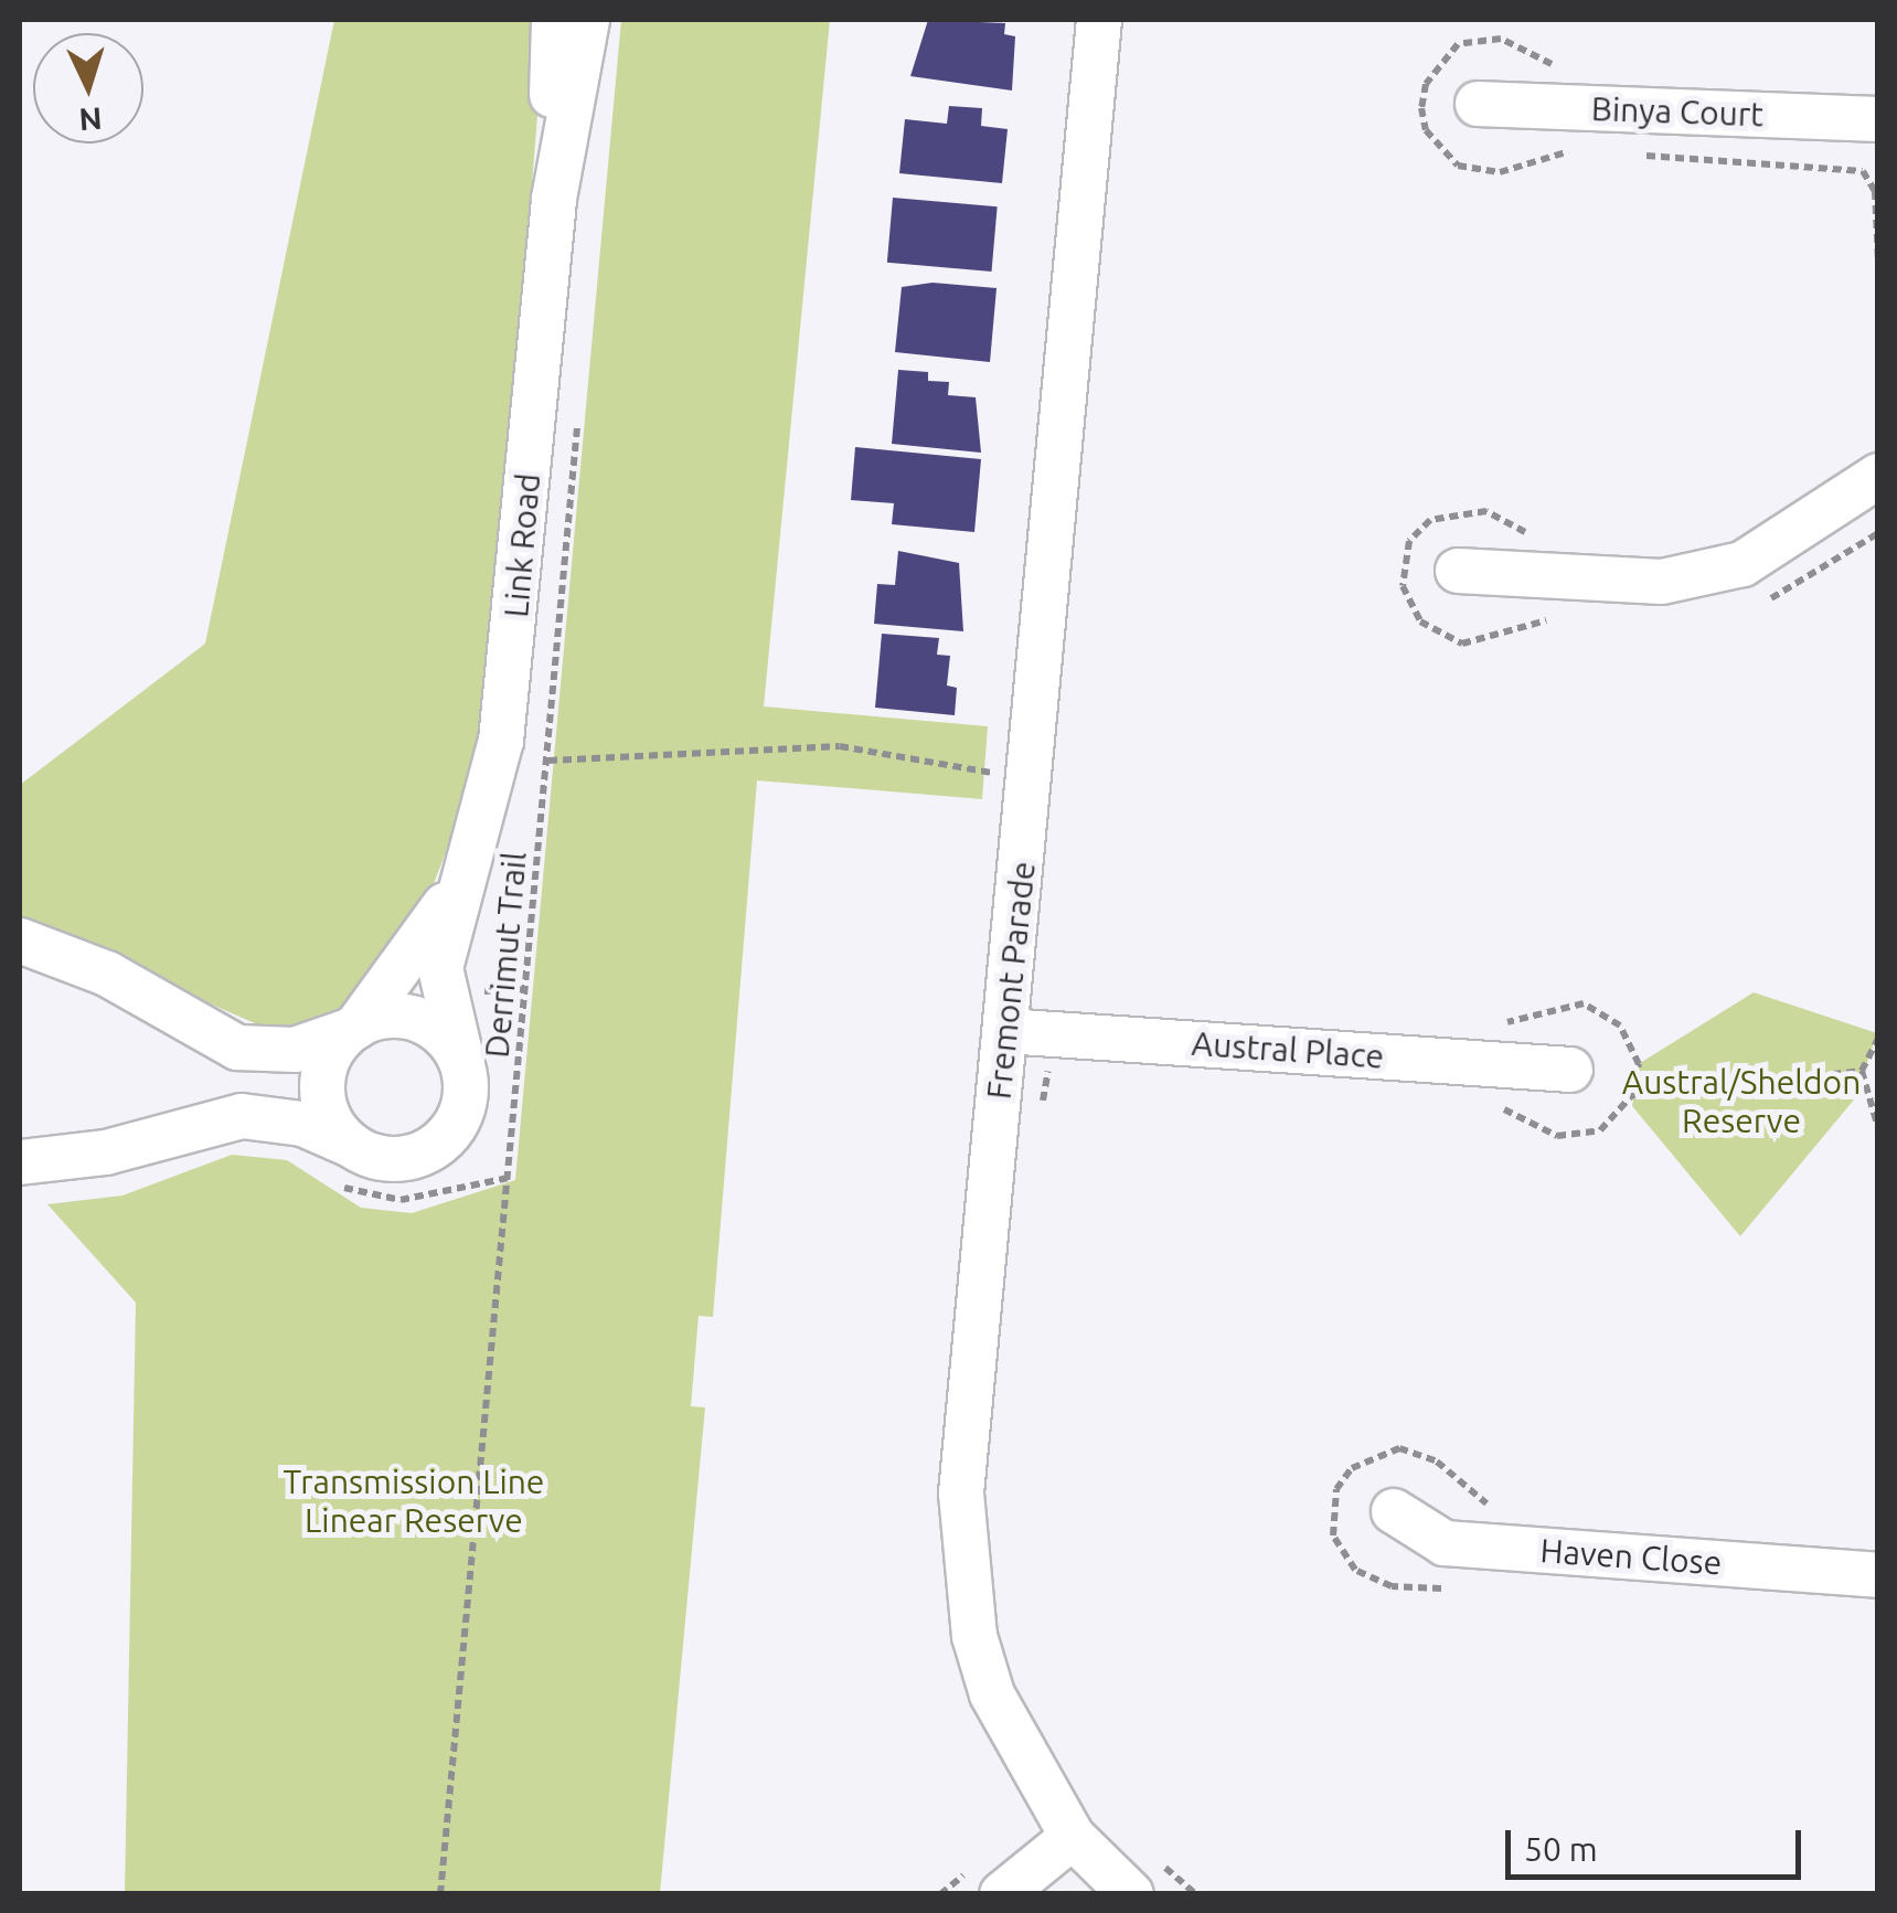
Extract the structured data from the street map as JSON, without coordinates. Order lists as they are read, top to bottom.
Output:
{
  "streets": {
    "street": [
      "Binya Court",
      "Link Road",
      "Fremont Parade",
      "Austral Place",
      "Haven Close"
    ],
    "path": ["Derrimut Trail"]
  },
  "crossings": [
    ["Fremont Parade", "Austral Place"]
  ],
  "parks": ["Austral/Sheldon Reserve", "Transmission Line Linear Reserve"],
  "scale_bar": "50 m",
  "north": "bottom"
}
